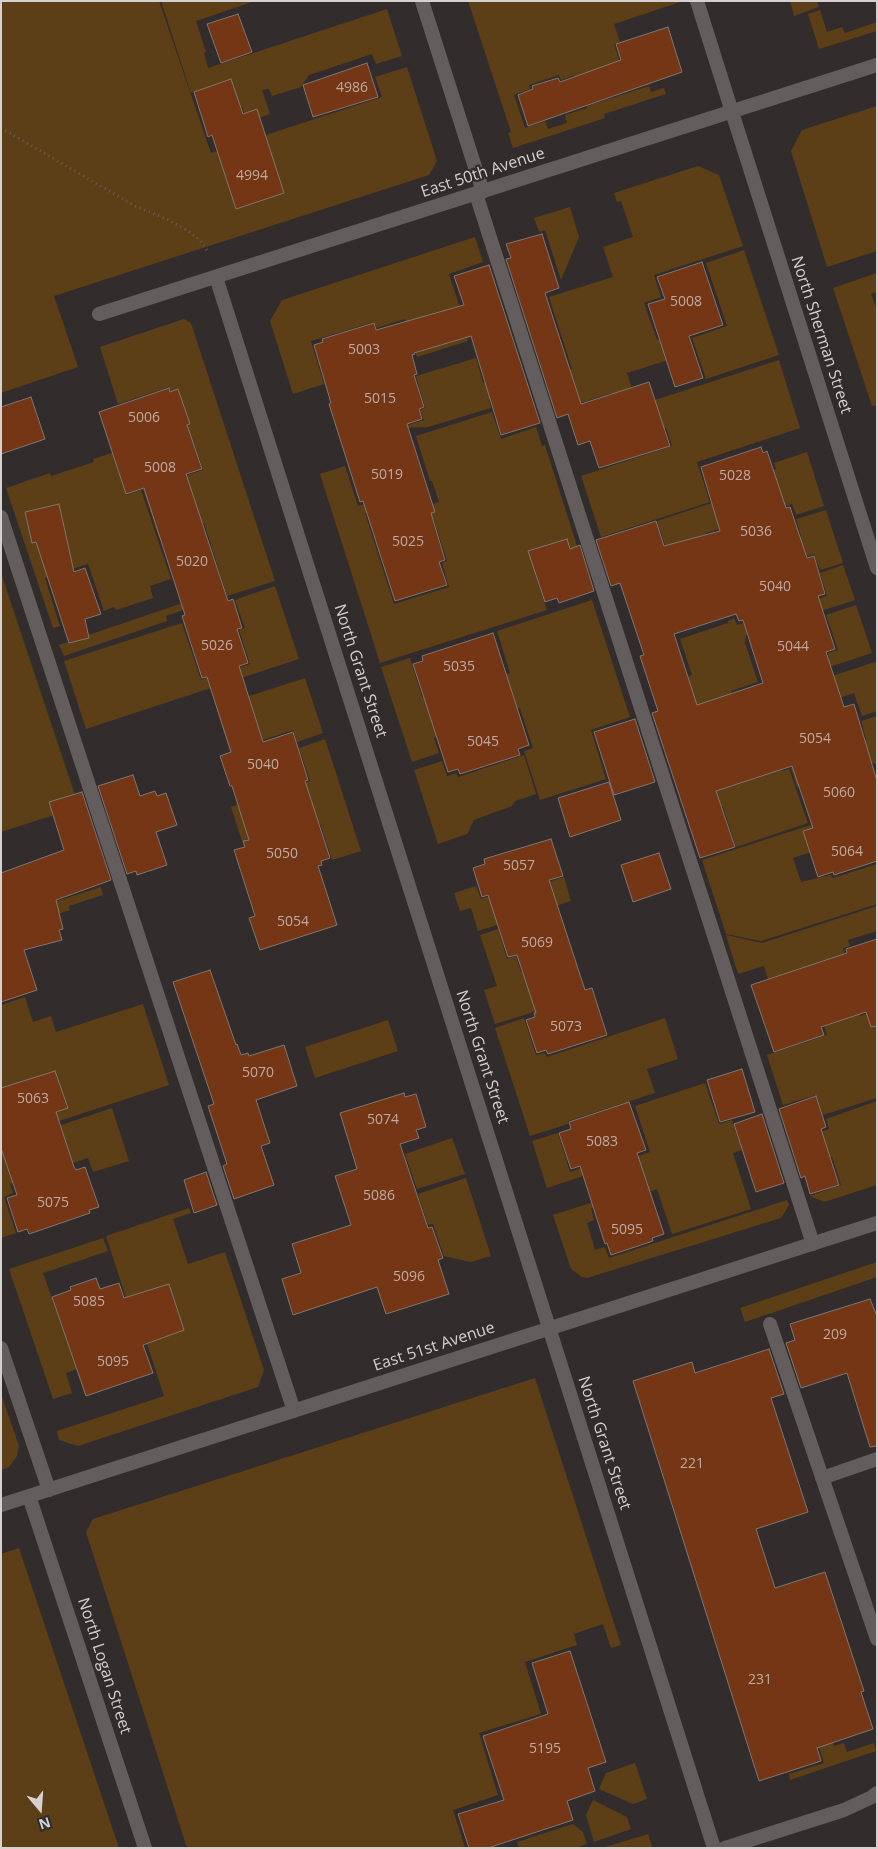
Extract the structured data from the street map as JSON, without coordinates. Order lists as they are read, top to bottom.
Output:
{
  "streets": {
    "street": [
      "East 50th Avenue",
      "North Sherman Street",
      "North Grant Street",
      "East 51st Avenue",
      "North Logan Street"
    ]
  },
  "crossings": [
    ["East 50th Avenue", "North Sherman Street"],
    ["East 50th Avenue", "North Grant Street"],
    ["North Grant Street", "East 51st Avenue"],
    ["East 51st Avenue", "North Logan Street"]
  ],
  "house_numbers": [
    "4986",
    "4994",
    "5008",
    "5003",
    "5015",
    "5006",
    "5008",
    "5019",
    "5028",
    "5036",
    "5025",
    "5020",
    "5040",
    "5026",
    "5044",
    "5035",
    "5054",
    "5045",
    "5040",
    "5060",
    "5064",
    "5050",
    "5057",
    "5054",
    "5069",
    "5073",
    "5070",
    "5063",
    "5074",
    "5083",
    "5086",
    "5075",
    "5095",
    "5096",
    "5085",
    "209",
    "5095",
    "221",
    "231",
    "5195"
  ],
  "north": "bottom"
}
